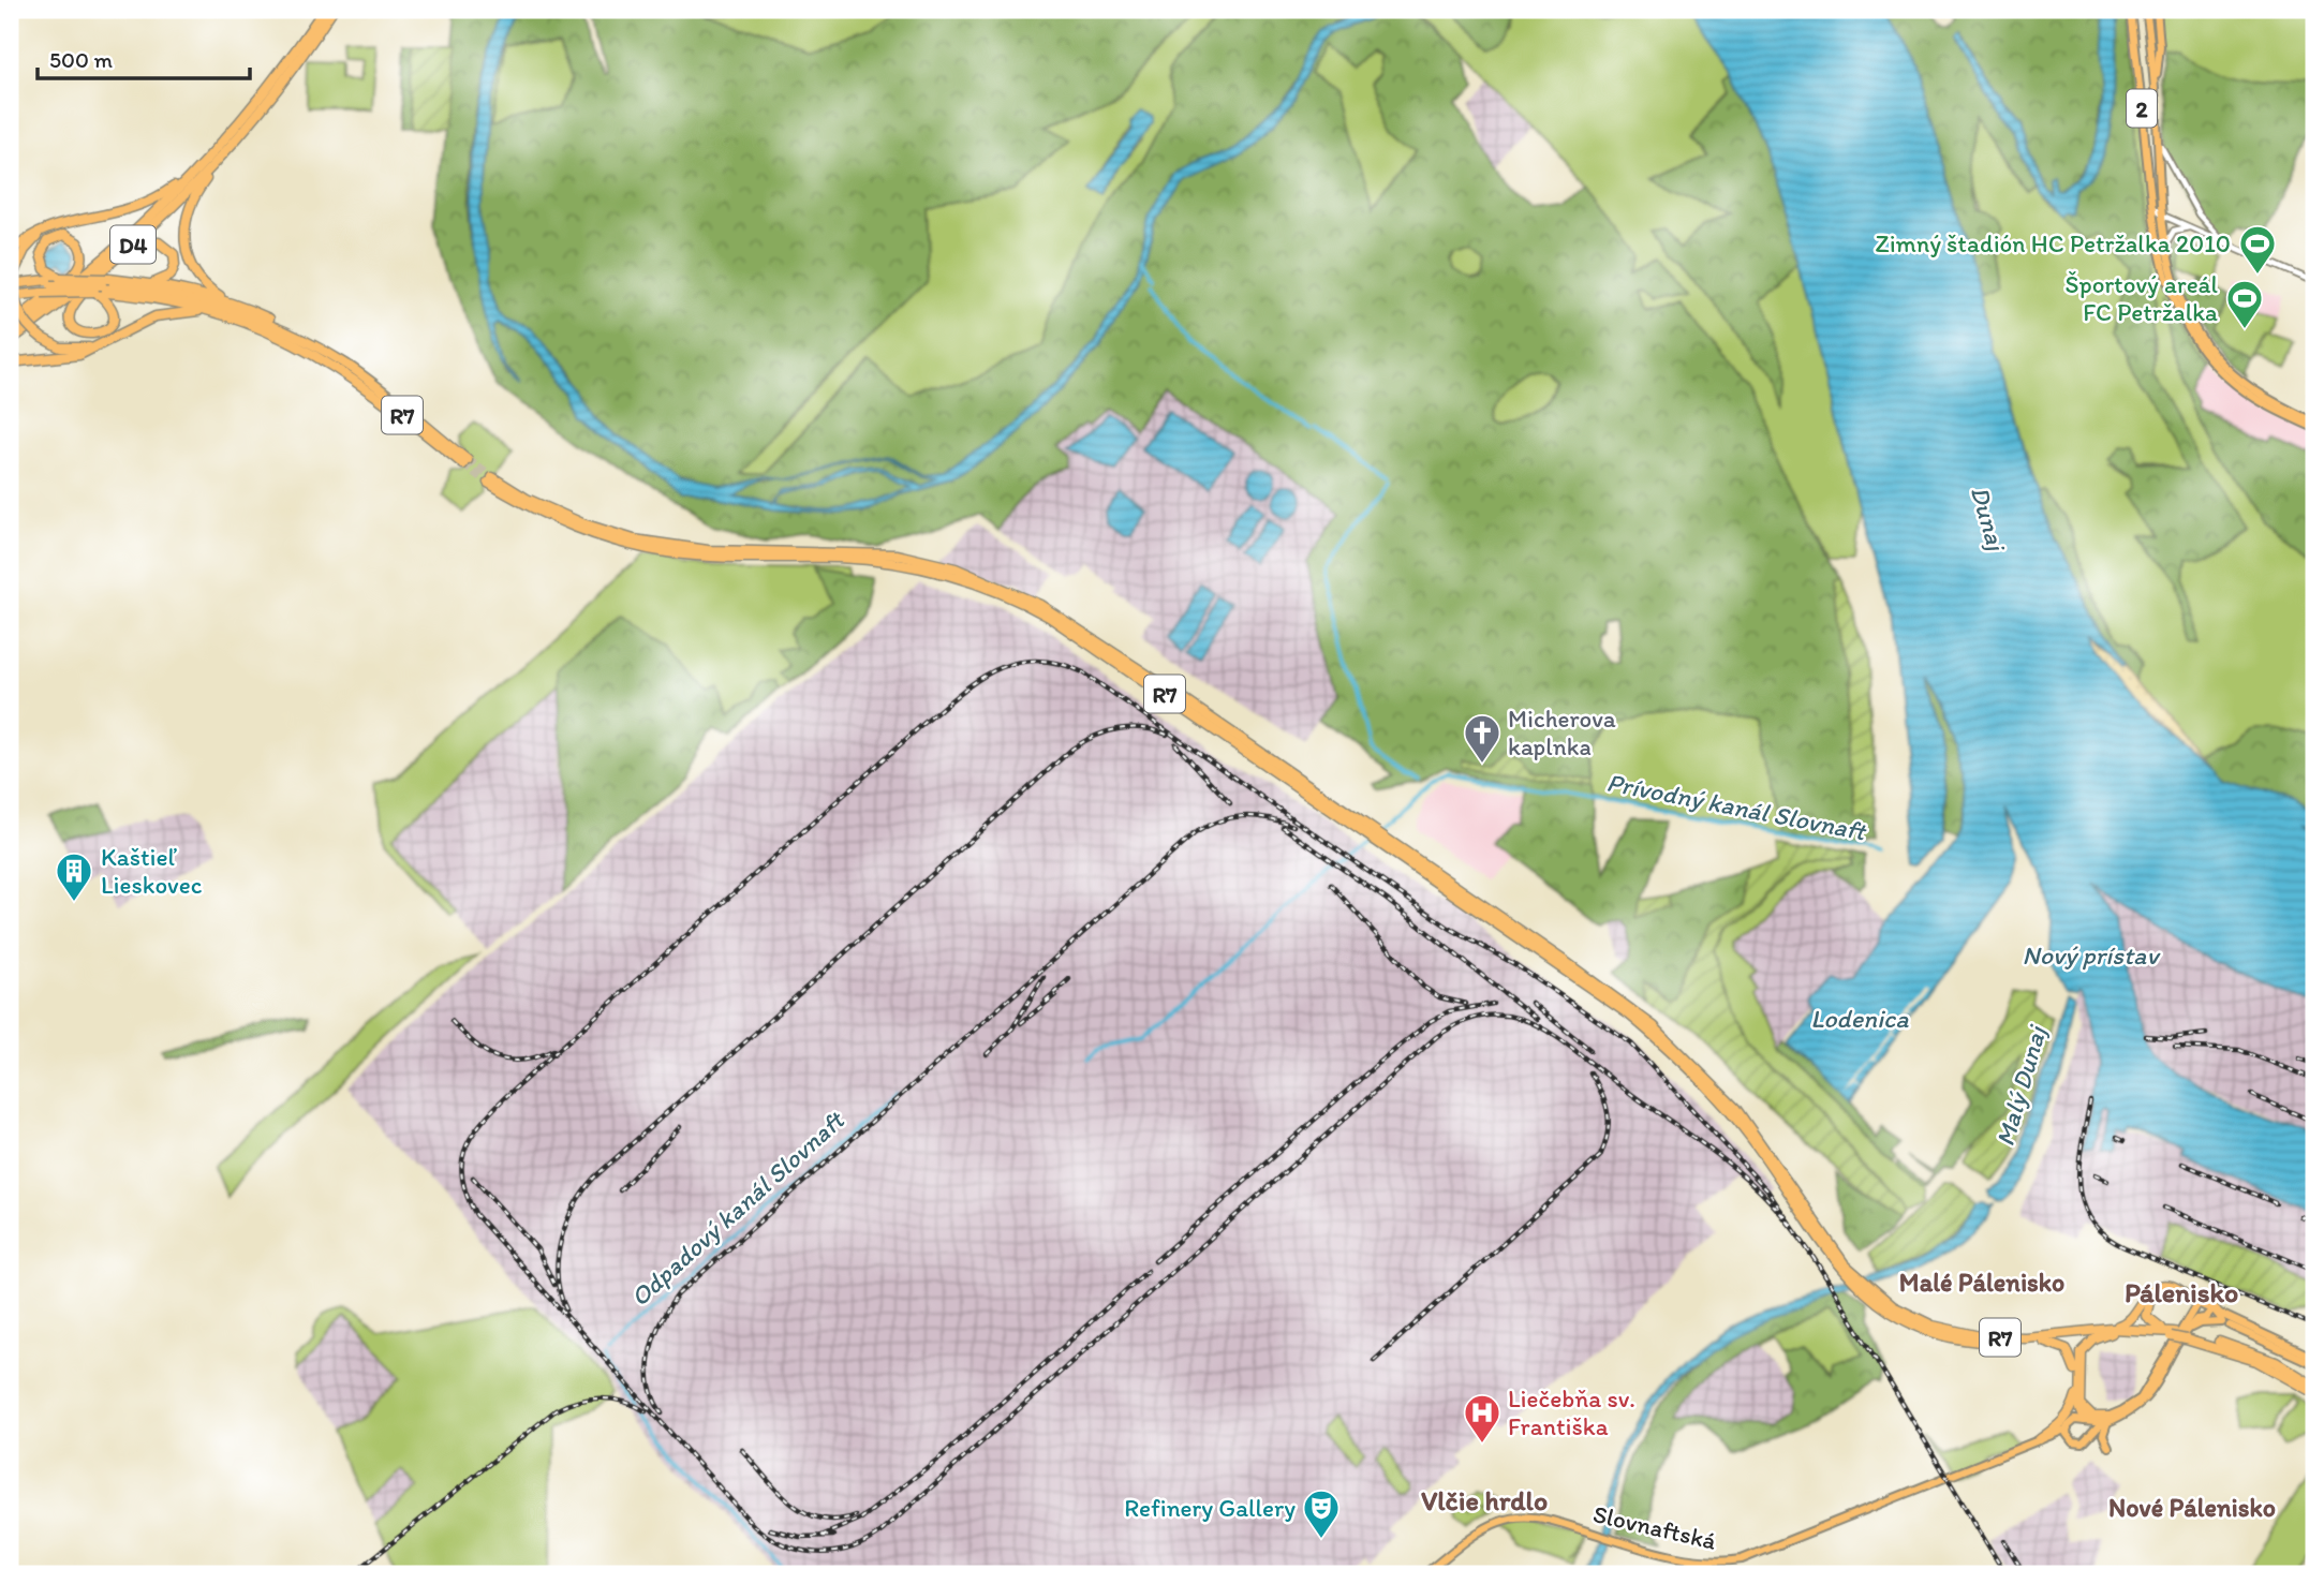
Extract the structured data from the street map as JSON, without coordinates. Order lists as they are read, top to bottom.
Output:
{
  "streets": {
    "highway": ["D4", "R7"],
    "main road": ["2", "Slovnaftská"]
  },
  "districts": [
    "Malé Pálenisko",
    "Pálenisko",
    "Vlčie hrdlo",
    "Nové Pálenisko"
  ],
  "water": [
    "Dunaj",
    "Prívodný kanál Slovnaft",
    "Nový prístav",
    "Lodenica",
    "Malý Dunaj",
    "Odpadový kanál Slovnaft"
  ],
  "places": {
    "sports": ["Zimný štadión HC Petržalka 2010", "Športový areál FC Petržalka"],
    "church": ["Micherova kaplnka"],
    "building": ["Kaštieľ Lieskovec"],
    "hospital": ["Liečebňa sv. Františka"],
    "theatre": ["Refinery Gallery"]
  },
  "scale_bar": "500 m"
}
